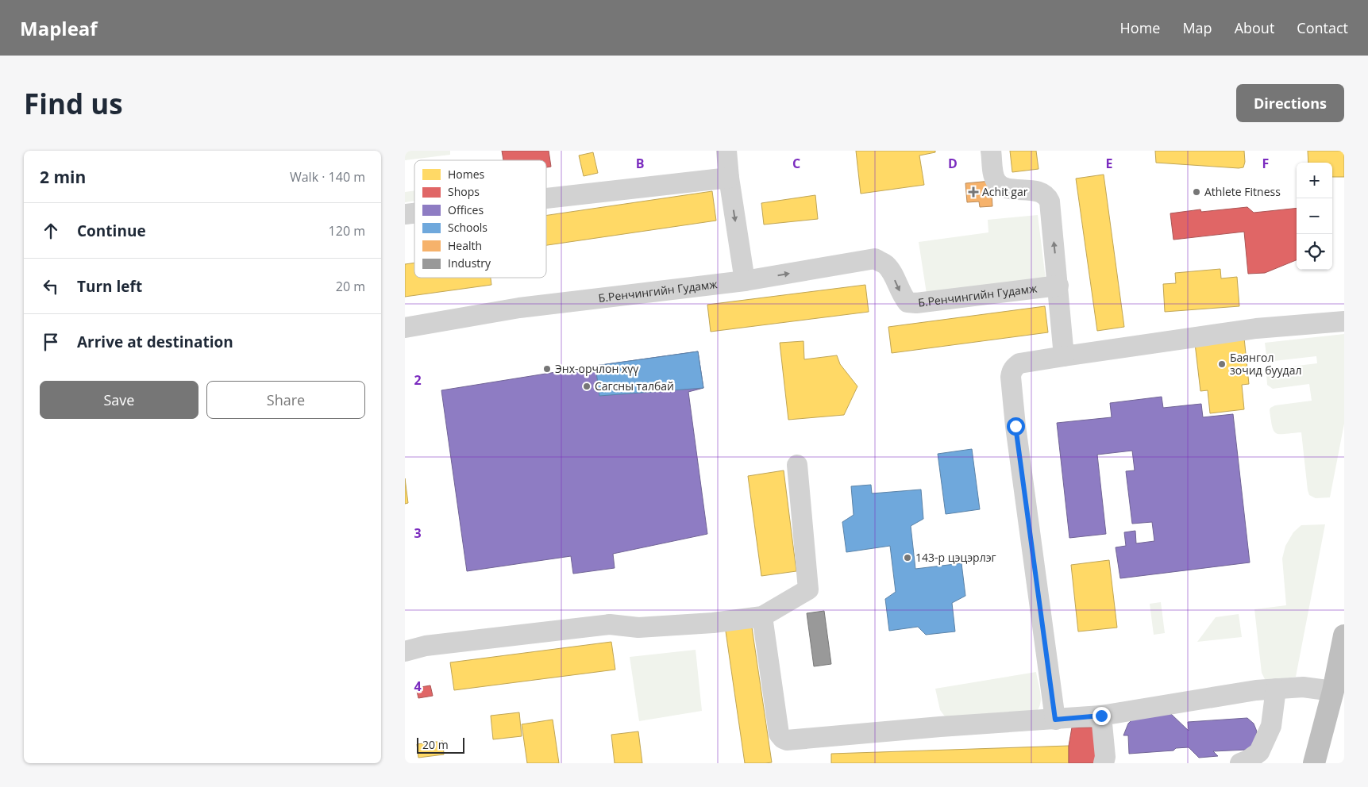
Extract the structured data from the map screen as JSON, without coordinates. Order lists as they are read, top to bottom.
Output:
{
  "streets": {
    "street": ["Б.Ренчингийн Гудамж"]
  },
  "one_way": ["Б.Ренчингийн Гудамж"],
  "places": {
    "health": ["Achit gar"],
    "other": [
      "Athlete Fitness",
      "Баянгол зочид буудал",
      "Энх-орчлон хүү",
      "Сагсны талбай",
      "143-р цэцэрлэг"
    ]
  },
  "legend": [
    "Homes",
    "Shops",
    "Offices",
    "Schools",
    "Health",
    "Industry"
  ],
  "scale_bar": "20 m",
  "page": {
    "header": "Mapleaf",
    "nav": [
      "Home",
      "Map",
      "About",
      "Contact"
    ],
    "buttons": [
      "Directions",
      ["Save", "Share"]
    ],
    "title": "Find us",
    "heading": ["2 min", "Walk · 140 m"],
    "map_buttons": ["+", "−"],
    "list": [
      ["Continue", "120 m"],
      ["Turn left", "20 m"],
      "Arrive at destination"
    ],
    "scale": "20 m"
  },
  "grid": {
    "columns": [
      "B",
      "C",
      "D",
      "E",
      "F"
    ],
    "rows": ["2", "3", "4"]
  }
}
